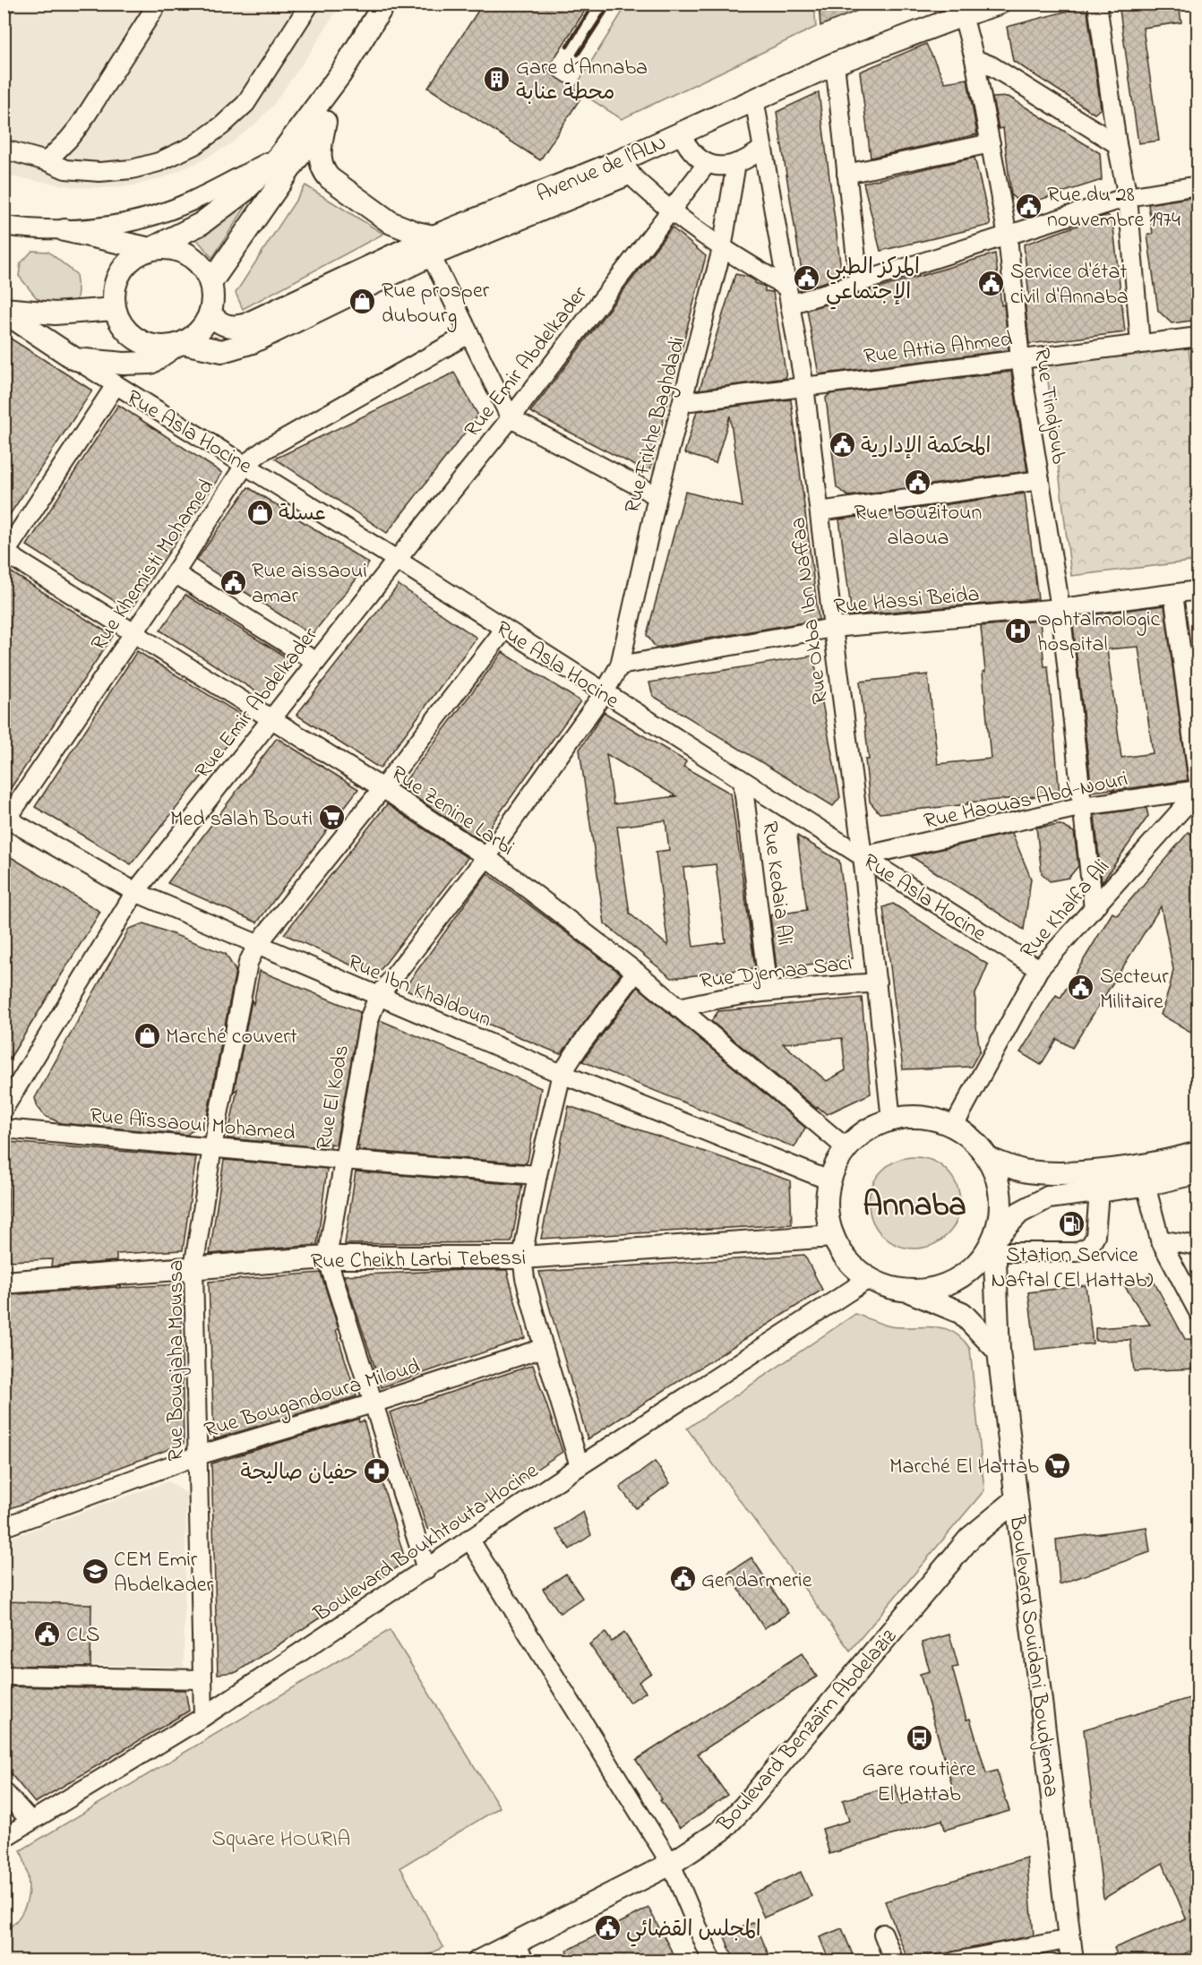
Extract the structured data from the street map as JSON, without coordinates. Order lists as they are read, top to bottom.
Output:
{
  "streets": {
    "main road": [
      "Avenue de l'ALN",
      "Rue Asla Hocine",
      "Rue Cheikh Larbi Tebessi",
      "Boulevard Souidani Boudjemaa",
      "Boulevard Benzaïm Abdelaziz"
    ],
    "street": [
      "Rue Attia Ahmed",
      "Rue Emir Abdelkader",
      "Rue Tindjoub",
      "Rue Frikhe Baghdadi",
      "Rue Khemisti Mohamed",
      "Rue Hassi Beida",
      "Rue Okba Ibn Naffaa",
      "Rue Haouas Abd-Nouri",
      "Rue Zenine Larbi",
      "Rue Kedaia Ali",
      "Rue Khalfa Ali",
      "Rue Djemaa Saci",
      "Rue Ibn Khaldoun",
      "Rue El Kods",
      "Rue Aïssaoui Mohamed",
      "Rue Bouajaha Moussa",
      "Rue Bougandoura Miloud",
      "Boulevard Boukhtouta Hocine"
    ]
  },
  "crossings": [
    ["Avenue de l'ALN", "Rue Tindjoub"],
    ["Avenue de l'ALN", "Rue Asla Hocine"],
    ["Avenue de l'ALN", "Rue Okba Ibn Naffaa"],
    ["Rue Attia Ahmed", "Rue Tindjoub"],
    ["Rue Attia Ahmed", "Rue Frikhe Baghdadi"],
    ["Rue Attia Ahmed", "Rue Okba Ibn Naffaa"],
    ["Rue Emir Abdelkader", "Rue Asla Hocine"],
    ["Rue Emir Abdelkader", "Rue Zenine Larbi"],
    ["Rue Emir Abdelkader", "Rue Ibn Khaldoun"],
    ["Rue Tindjoub", "Rue Hassi Beida"],
    ["Rue Tindjoub", "Rue Haouas Abd-Nouri"],
    ["Rue Tindjoub", "Rue Khalfa Ali"],
    ["Rue Frikhe Baghdadi", "Rue Asla Hocine"],
    ["Rue Frikhe Baghdadi", "Rue Hassi Beida"],
    ["Rue Frikhe Baghdadi", "Rue El Kods"],
    ["Rue Asla Hocine", "Rue Khemisti Mohamed"],
    ["Rue Asla Hocine", "Rue Okba Ibn Naffaa"],
    ["Rue Asla Hocine", "Rue Haouas Abd-Nouri"],
    ["Rue Asla Hocine", "Rue Kedaia Ali"],
    ["Rue Asla Hocine", "Rue Khalfa Ali"],
    ["Rue Asla Hocine", "Rue El Kods"],
    ["Rue Asla Hocine", "Rue Bouajaha Moussa"],
    ["Rue Khemisti Mohamed", "Rue Zenine Larbi"],
    ["Rue Khemisti Mohamed", "Rue Ibn Khaldoun"],
    ["Rue Hassi Beida", "Rue Okba Ibn Naffaa"],
    ["Rue Okba Ibn Naffaa", "Rue Haouas Abd-Nouri"],
    ["Rue Okba Ibn Naffaa", "Rue Zenine Larbi"],
    ["Rue Okba Ibn Naffaa", "Rue Khalfa Ali"],
    ["Rue Okba Ibn Naffaa", "Rue Djemaa Saci"],
    ["Rue Okba Ibn Naffaa", "Rue Ibn Khaldoun"],
    ["Rue Okba Ibn Naffaa", "Rue Cheikh Larbi Tebessi"],
    ["Rue Okba Ibn Naffaa", "Boulevard Boukhtouta Hocine"],
    ["Rue Okba Ibn Naffaa", "Boulevard Souidani Boudjemaa"],
    ["Rue Haouas Abd-Nouri", "Rue Khalfa Ali"],
    ["Rue Zenine Larbi", "Rue Khalfa Ali"],
    ["Rue Zenine Larbi", "Rue Djemaa Saci"],
    ["Rue Zenine Larbi", "Rue Ibn Khaldoun"],
    ["Rue Zenine Larbi", "Rue El Kods"],
    ["Rue Zenine Larbi", "Rue Cheikh Larbi Tebessi"],
    ["Rue Zenine Larbi", "Rue Bouajaha Moussa"],
    ["Rue Zenine Larbi", "Boulevard Boukhtouta Hocine"],
    ["Rue Zenine Larbi", "Boulevard Souidani Boudjemaa"],
    ["Rue Kedaia Ali", "Rue Djemaa Saci"],
    ["Rue Khalfa Ali", "Rue Ibn Khaldoun"],
    ["Rue Khalfa Ali", "Rue Cheikh Larbi Tebessi"],
    ["Rue Khalfa Ali", "Boulevard Boukhtouta Hocine"],
    ["Rue Khalfa Ali", "Boulevard Souidani Boudjemaa"],
    ["Rue Ibn Khaldoun", "Rue El Kods"],
    ["Rue Ibn Khaldoun", "Rue Cheikh Larbi Tebessi"],
    ["Rue Ibn Khaldoun", "Rue Bouajaha Moussa"],
    ["Rue Ibn Khaldoun", "Boulevard Boukhtouta Hocine"],
    ["Rue Ibn Khaldoun", "Boulevard Souidani Boudjemaa"],
    ["Rue El Kods", "Rue Aïssaoui Mohamed"],
    ["Rue El Kods", "Rue Cheikh Larbi Tebessi"],
    ["Rue El Kods", "Rue Bougandoura Miloud"],
    ["Rue El Kods", "Boulevard Boukhtouta Hocine"],
    ["Rue Aïssaoui Mohamed", "Rue Bouajaha Moussa"],
    ["Rue Cheikh Larbi Tebessi", "Rue Bouajaha Moussa"],
    ["Rue Cheikh Larbi Tebessi", "Boulevard Boukhtouta Hocine"],
    ["Rue Cheikh Larbi Tebessi", "Boulevard Souidani Boudjemaa"],
    ["Rue Bouajaha Moussa", "Rue Bougandoura Miloud"],
    ["Rue Bouajaha Moussa", "Boulevard Boukhtouta Hocine"],
    ["Boulevard Boukhtouta Hocine", "Boulevard Souidani Boudjemaa"],
    ["Boulevard Souidani Boudjemaa", "Boulevard Benzaïm Abdelaziz"]
  ],
  "districts": ["Annaba"],
  "parks": ["Square HOURIA"],
  "places": {
    "building": ["Gare d´Annaba محطة عنابة"],
    "public building": [
      "Rue du 28 nouvembre 1974",
      "المركز الطبي الإجتماعي",
      "Service d'état civil d'Annaba",
      "المحكمة الإدارية",
      "Rue bouzitoun alaoua",
      "Rue aissaoui amar",
      "Secteur Militaire",
      "Gendarmerie",
      "CLS",
      "المجلس القضائي"
    ],
    "shop": ["Rue prosper dubourg", "عسلة", "Marché couvert"],
    "hospital": ["Ophtalmologic hospital"],
    "supermarket": ["Med salah Bouti", "Marché El Hattab"],
    "fuel station": ["Station Service Naftal (El Hattab)"],
    "pharmacy": ["حفيان صاليحة"],
    "school or university": ["CEM Emir Abdelkader"],
    "bus stop": ["Gare routière El Hattab"]
  }
}
